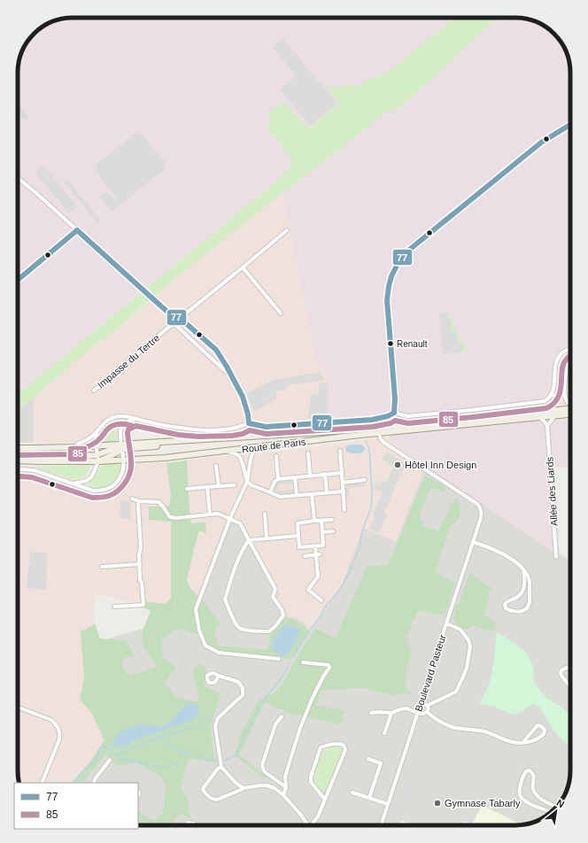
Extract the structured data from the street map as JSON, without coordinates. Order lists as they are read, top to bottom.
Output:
{
  "streets": {
    "main road": ["Route de Paris"],
    "street": ["Impasse du Tertre", "Allée des Liards", "Boulevard Pasteur"]
  },
  "crossings": [
    ["Route de Paris", "Boulevard Pasteur"]
  ],
  "places": ["Renault", "Hôtel Inn Design", "Gymnase Tabarly"],
  "lines": ["transit line 77", "transit line 85"],
  "legend": ["77", "85"],
  "north": "top right"
}
